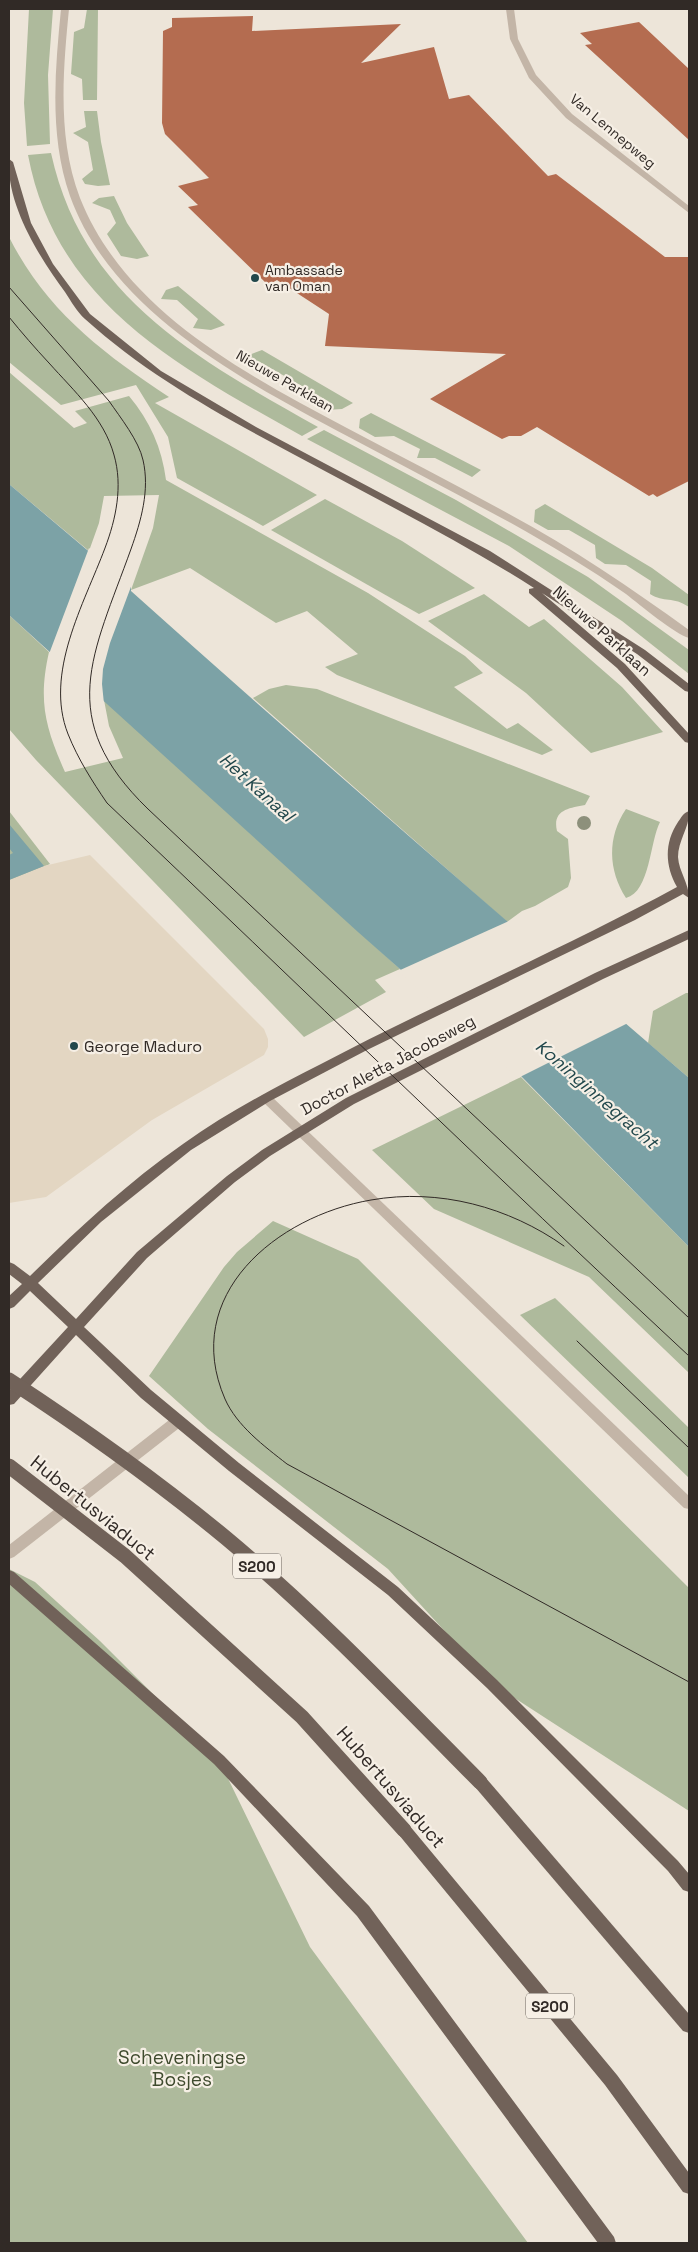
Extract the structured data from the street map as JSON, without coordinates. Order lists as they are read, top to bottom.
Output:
{
  "streets": {
    "main road": [
      "Nieuwe Parklaan",
      "Doctor Aletta Jacobsweg",
      "Hubertusviaduct",
      "S200"
    ],
    "street": ["Van Lennepweg"]
  },
  "water": ["Het Kanaal", "Koninginnegracht"],
  "parks": ["Scheveningse Bosjes"],
  "places": ["Ambassade van Oman", "George Maduro"]
}
